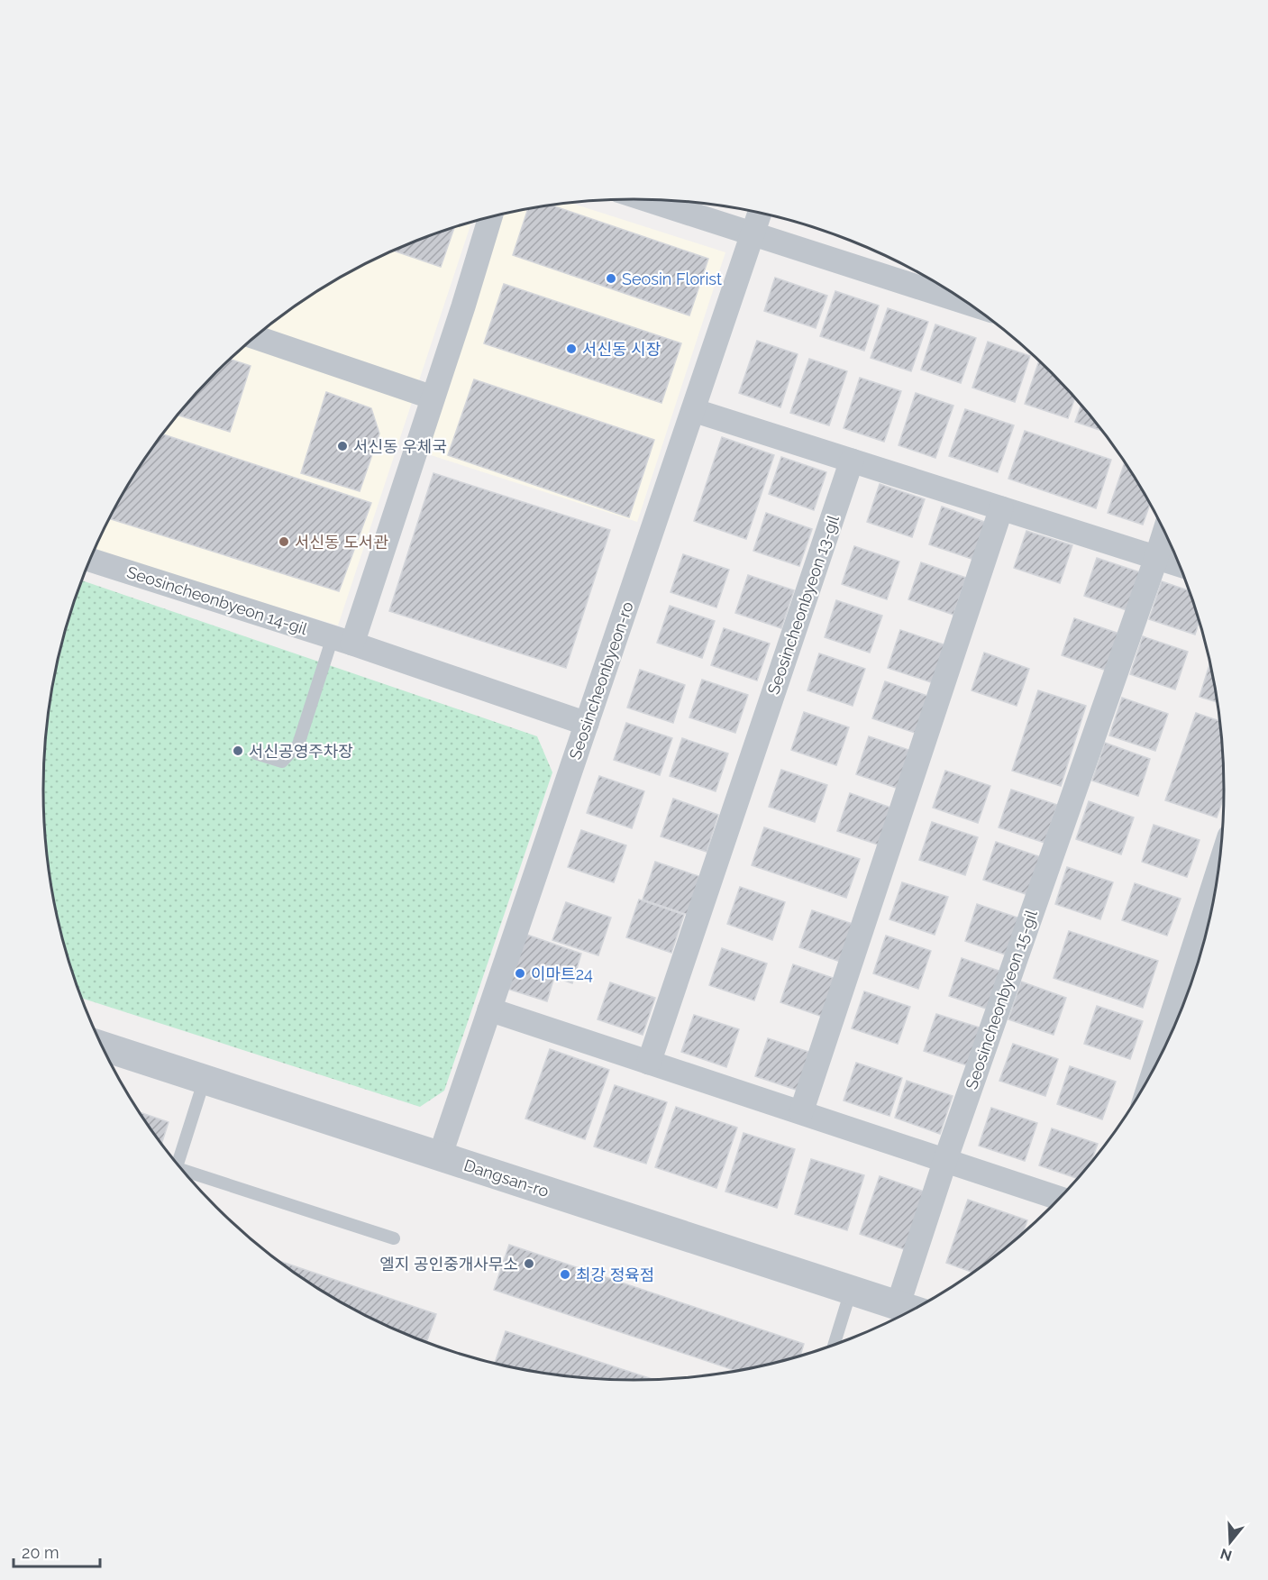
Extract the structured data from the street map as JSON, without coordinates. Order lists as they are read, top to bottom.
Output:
{
  "streets": {
    "street": [
      "Seosincheonbyeon 14-gil",
      "Seosincheonbyeon 13-gil",
      "Seosincheonbyeon-ro",
      "Seosincheonbyeon 15-gil",
      "Dangsan-ro"
    ]
  },
  "crossings": [
    ["Seosincheonbyeon 14-gil", "Seosincheonbyeon-ro"],
    ["Seosincheonbyeon-ro", "Dangsan-ro"],
    ["Seosincheonbyeon 15-gil", "Dangsan-ro"]
  ],
  "places": [
    "Seosin Florist",
    "서신동 시장",
    "서신동 우체국",
    "서신동 도서관",
    "서신공영주차장",
    "이마트24",
    "엘지 공인중개사무소",
    "최강 정육점"
  ],
  "scale_bar": "20 m",
  "north": "bottom"
}
